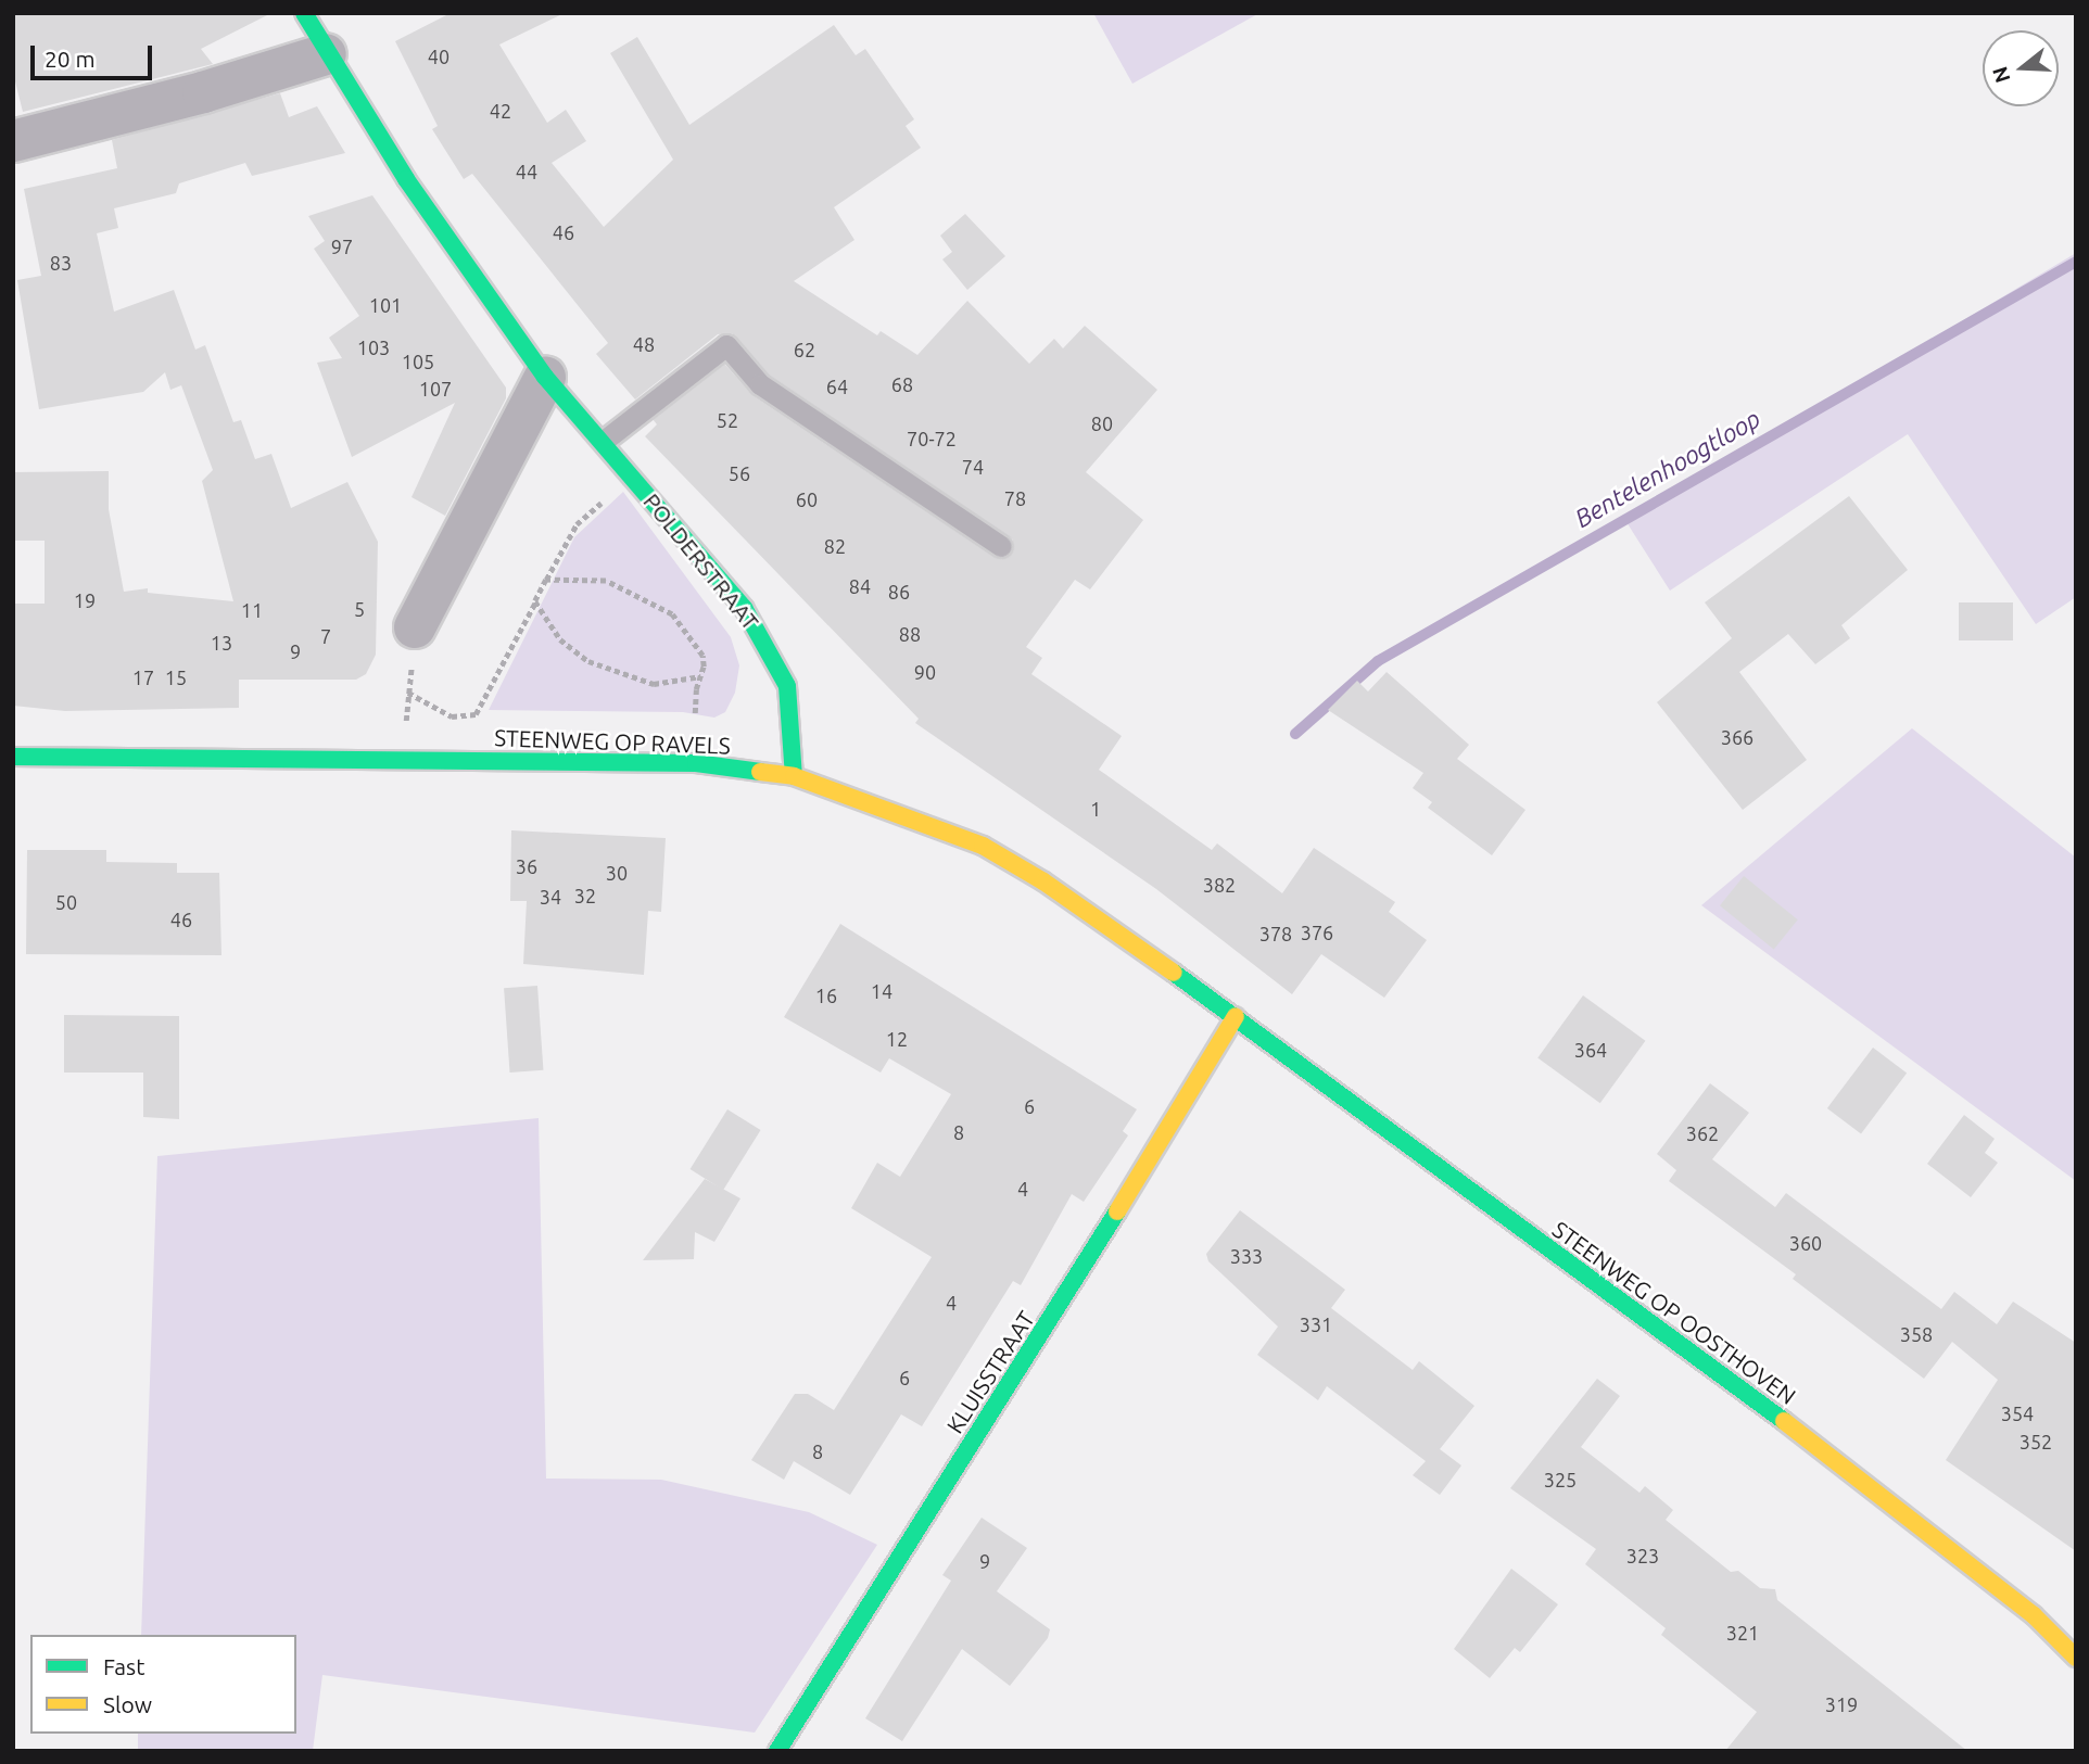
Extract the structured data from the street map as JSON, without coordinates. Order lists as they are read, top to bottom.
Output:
{
  "streets": {
    "main road": [
      "POLDERSTRAAT",
      "STEENWEG OP RAVELS",
      "STEENWEG OP OOSTHOVEN",
      "KLUISSTRAAT"
    ]
  },
  "crossings": [
    ["POLDERSTRAAT", "STEENWEG OP RAVELS"],
    ["STEENWEG OP RAVELS", "STEENWEG OP OOSTHOVEN"],
    ["STEENWEG OP RAVELS", "KLUISSTRAAT"],
    ["STEENWEG OP OOSTHOVEN", "KLUISSTRAAT"]
  ],
  "water": ["Bentelenhoogtloop"],
  "house_numbers": [
    "40",
    "42",
    "44",
    "46",
    "97",
    "83",
    "101",
    "48",
    "103",
    "62",
    "105",
    "68",
    "64",
    "107",
    "52",
    "80",
    "70-72",
    "74",
    "56",
    "78",
    "60",
    "82",
    "84",
    "86",
    "19",
    "5",
    "11",
    "88",
    "7",
    "13",
    "9",
    "90",
    "17",
    "15",
    "366",
    "1",
    "36",
    "30",
    "382",
    "32",
    "34",
    "50",
    "46",
    "376",
    "378",
    "14",
    "16",
    "12",
    "364",
    "6",
    "8",
    "362",
    "4",
    "360",
    "333",
    "4",
    "331",
    "358",
    "6",
    "354",
    "352",
    "8",
    "325",
    "323",
    "9",
    "321",
    "319"
  ],
  "legend": ["Fast", "Slow"],
  "scale_bar": "20 m",
  "north": "left"
}
